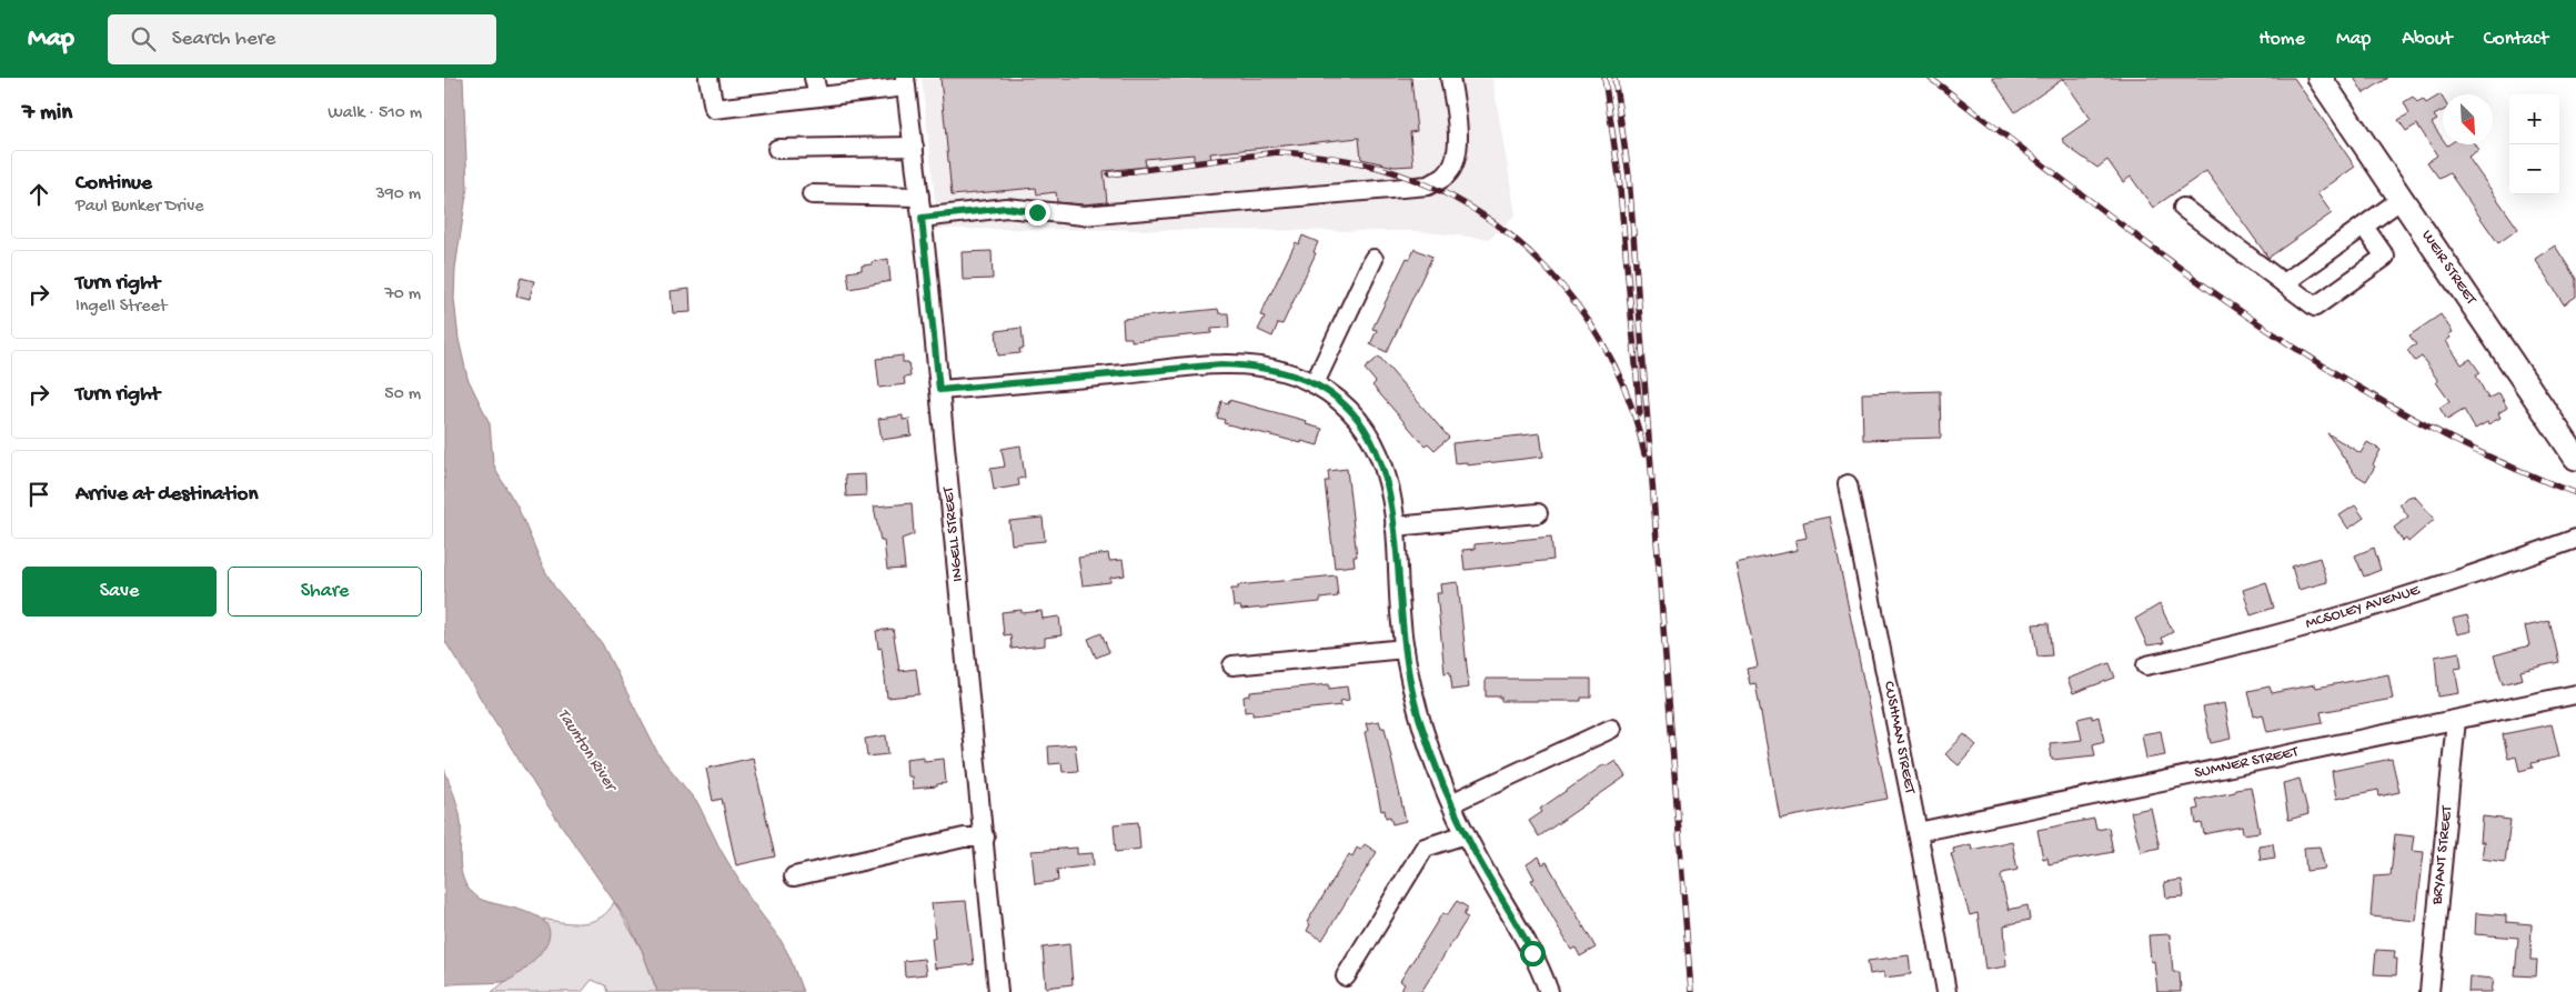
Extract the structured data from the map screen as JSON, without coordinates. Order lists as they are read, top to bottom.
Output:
{
  "streets": {
    "main road": ["WEIR STREET"],
    "street": [
      "INGELL STREET",
      "MCSOLEY AVENUE",
      "CUSHMAN STREET",
      "SUMNER STREET",
      "BRYANT STREET"
    ]
  },
  "crossings": [
    ["CUSHMAN STREET", "SUMNER STREET"],
    ["SUMNER STREET", "BRYANT STREET"]
  ],
  "water": ["Taunton River"],
  "north": "bottom right",
  "page": {
    "header": "Map",
    "search": "Search here",
    "nav": [
      "Home",
      "Map",
      "About",
      "Contact"
    ],
    "heading": ["7 min", "Walk · 510 m"],
    "map_buttons": ["+", "−"],
    "list": [
      ["Continue", "Paul Bunker Drive", "390 m"],
      ["Turn right", "Ingell Street", "70 m"],
      ["Turn right", "50 m"],
      "Arrive at destination"
    ],
    "buttons": ["Save", "Share"]
  }
}
